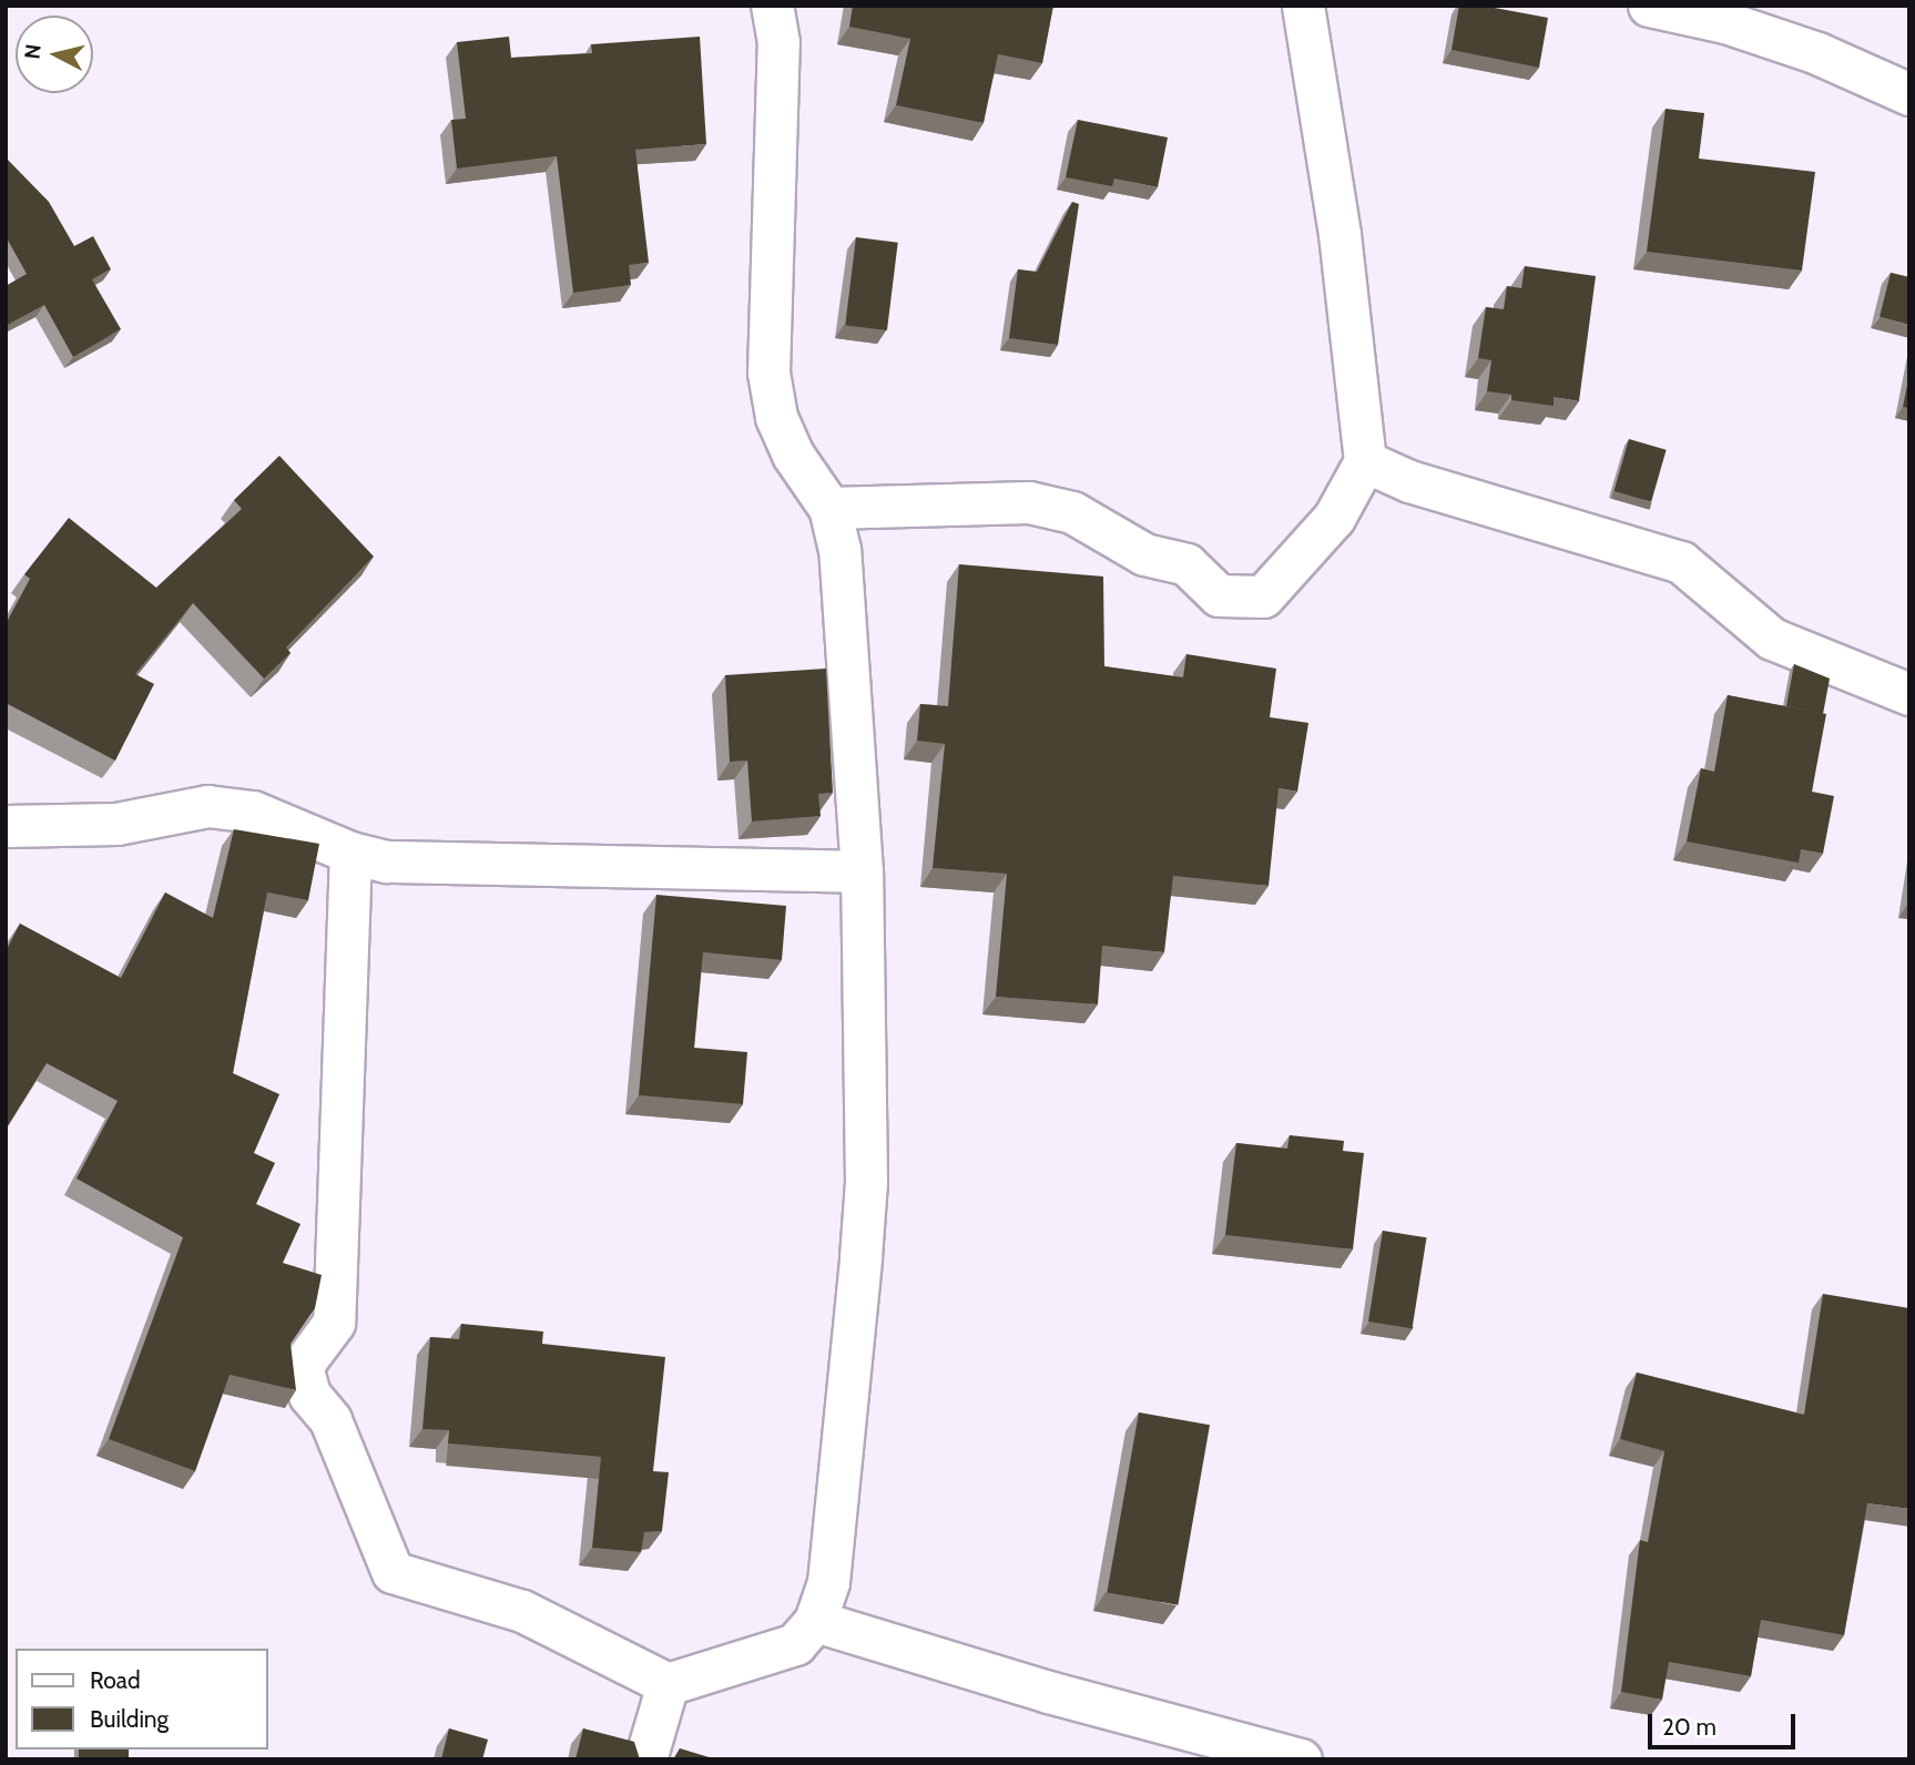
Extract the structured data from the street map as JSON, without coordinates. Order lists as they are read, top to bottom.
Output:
{
  "legend": ["Road", "Building"],
  "scale_bar": "20 m",
  "north": "left"
}
